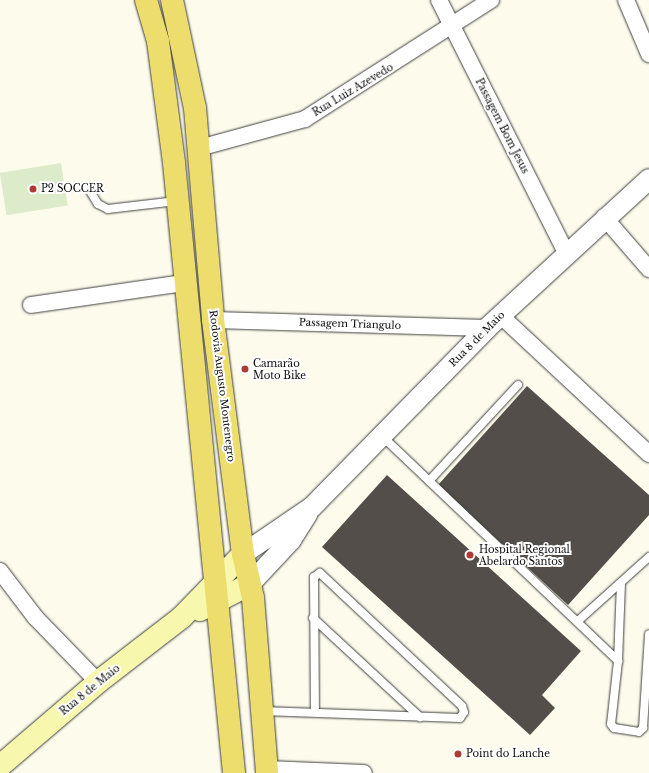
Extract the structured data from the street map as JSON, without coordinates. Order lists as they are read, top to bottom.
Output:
{
  "streets": {
    "main road": ["Rua 8 de Maio", "Rodovia Augusto Montenegro"],
    "street": ["Rua Luiz Azevedo", "Passagem Bom Jesus", "Passagem Triangulo"]
  },
  "crossings": [
    ["Rua Luiz Azevedo", "Passagem Bom Jesus"],
    ["Rua Luiz Azevedo", "Rodovia Augusto Montenegro"],
    ["Passagem Bom Jesus", "Rua 8 de Maio"],
    ["Passagem Triangulo", "Rua 8 de Maio"],
    ["Passagem Triangulo", "Rodovia Augusto Montenegro"],
    ["Rua 8 de Maio", "Rodovia Augusto Montenegro"]
  ],
  "places": [
    "P2 SOCCER",
    "Camarão Moto Bike",
    "Hospital Regional Abelardo Santos",
    "Point do Lanche"
  ]
}
